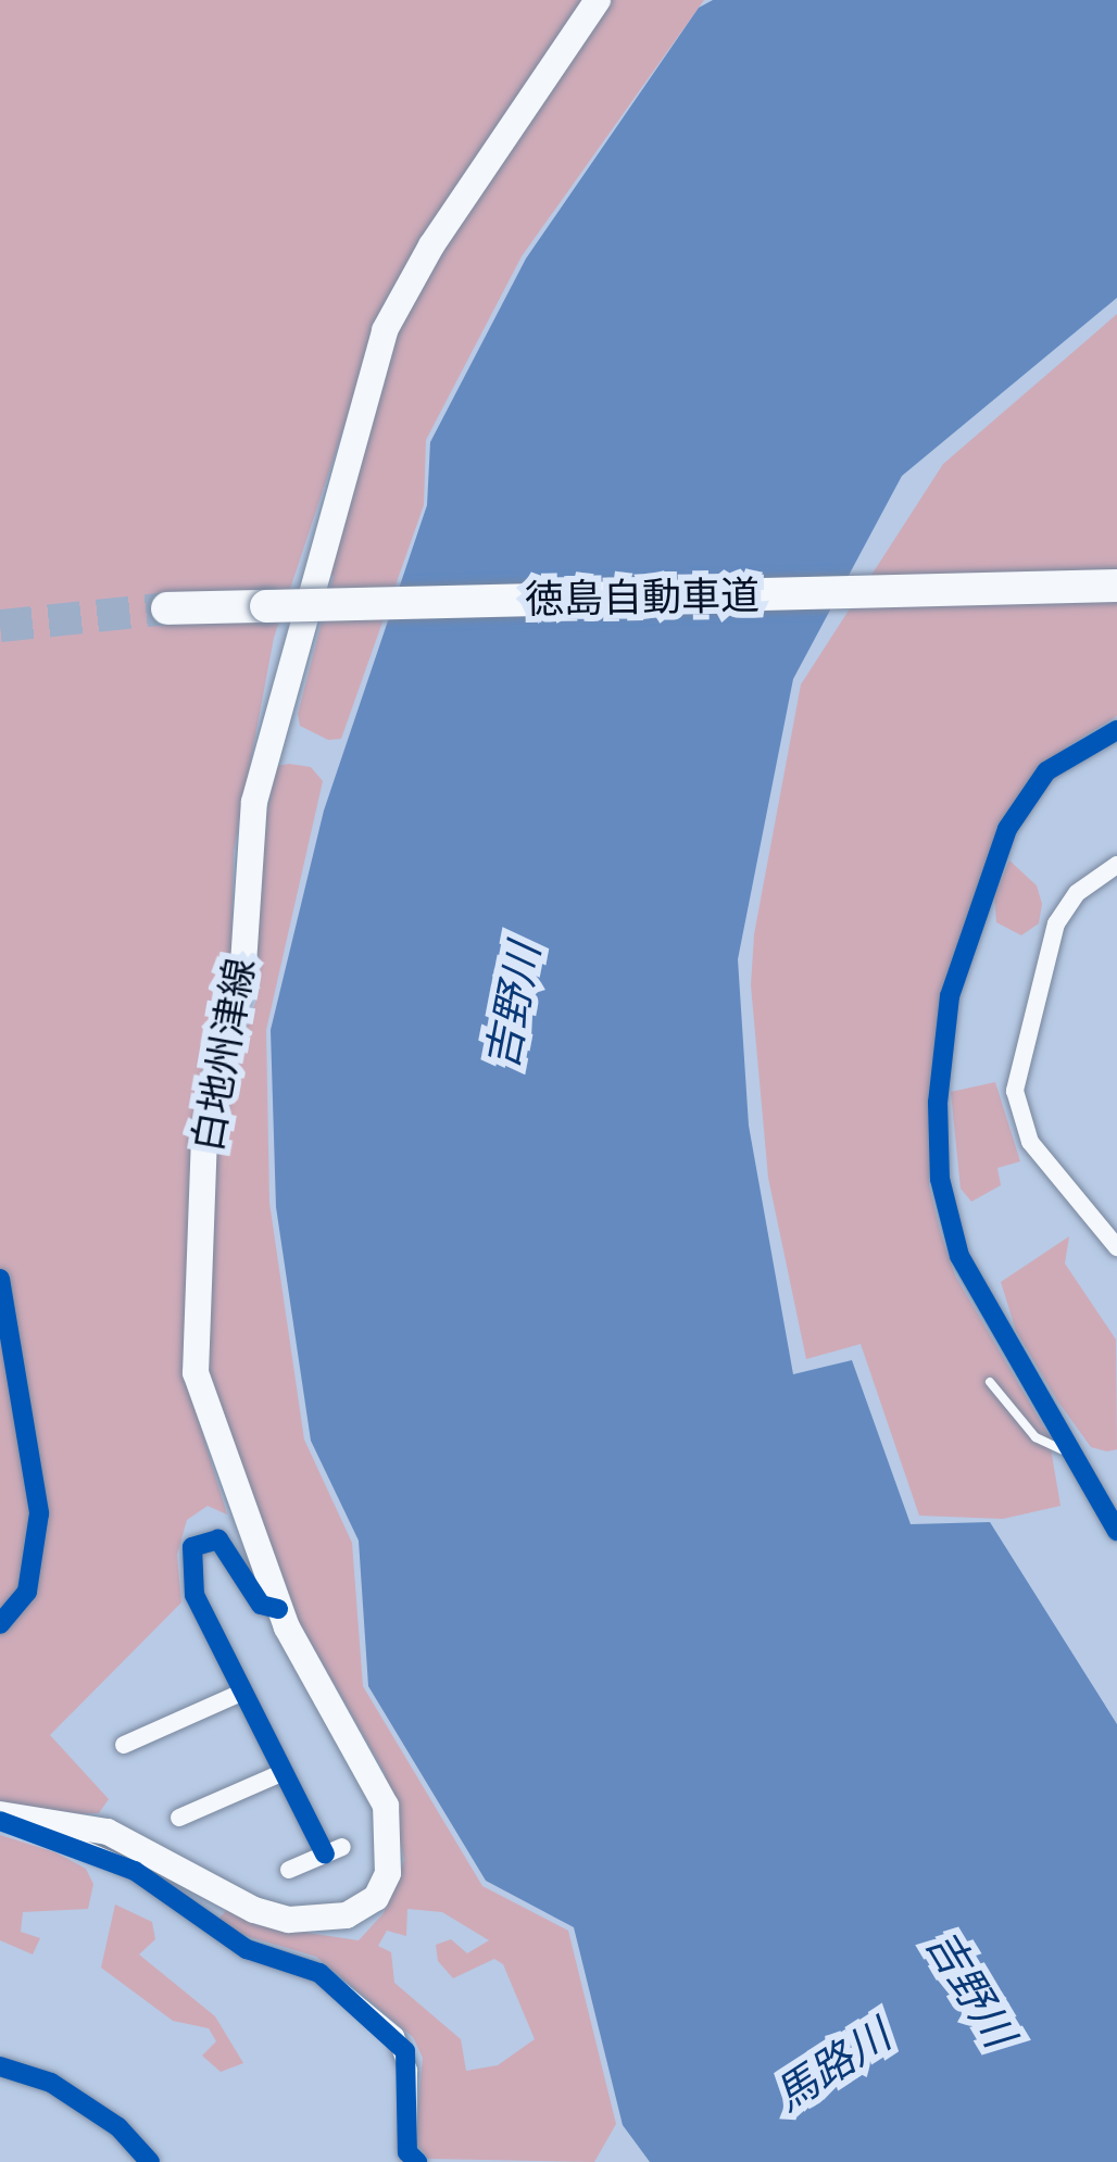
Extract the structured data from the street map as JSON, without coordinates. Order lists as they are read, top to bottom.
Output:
{
  "streets": {
    "highway": ["徳島自動車道"],
    "main road": ["白地州津線"]
  },
  "water": ["吉野川", "馬路川"]
}
